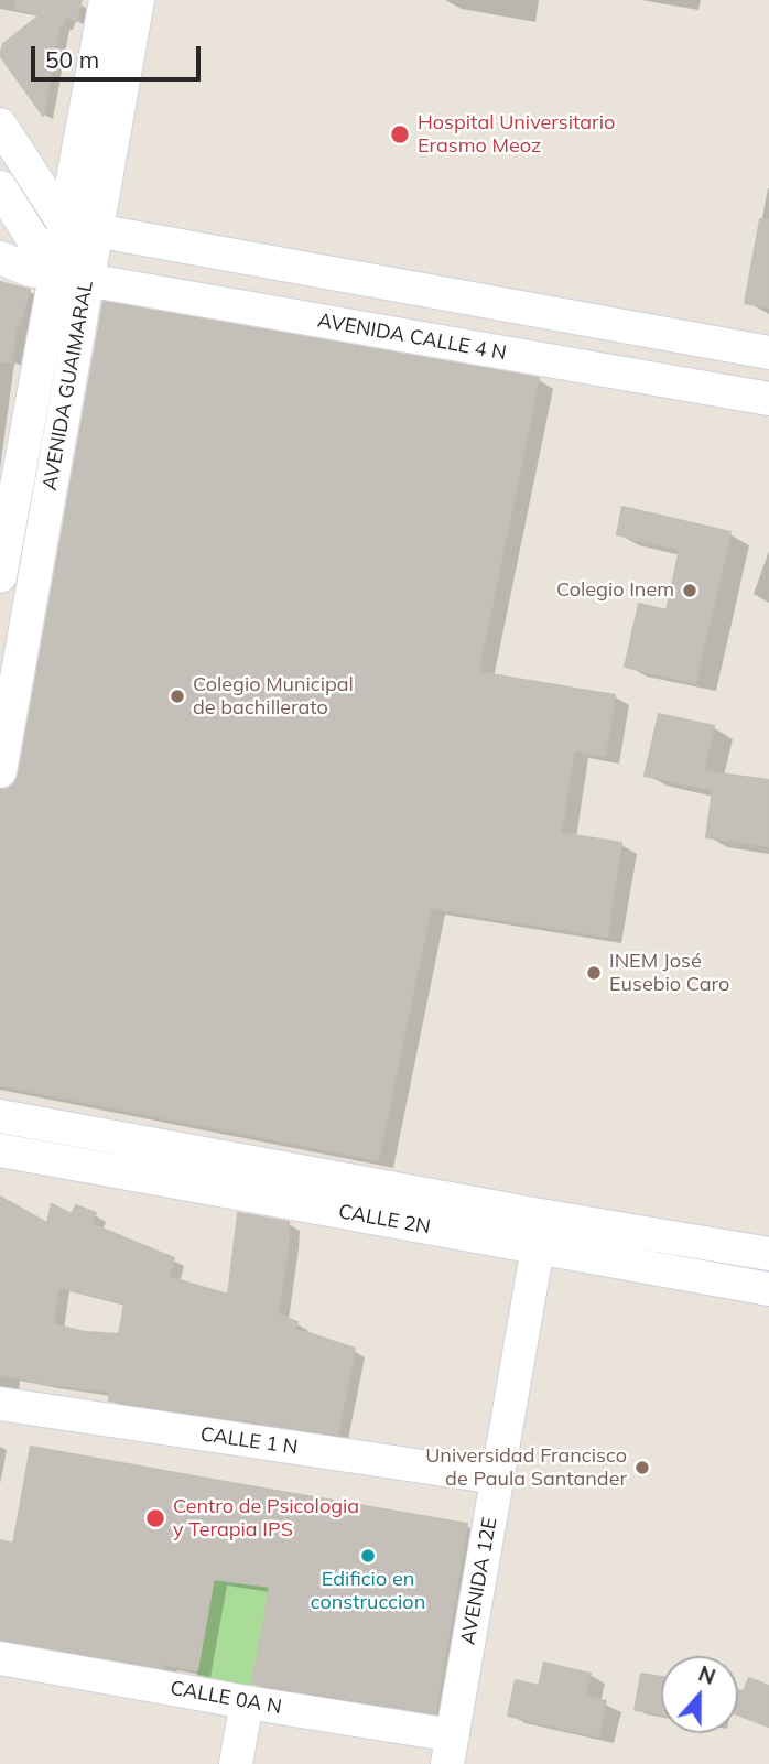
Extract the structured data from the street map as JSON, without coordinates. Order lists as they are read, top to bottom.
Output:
{
  "streets": {
    "street": [
      "AVENIDA CALLE 4 N",
      "AVENIDA GUAIMARAL",
      "CALLE 2N",
      "CALLE 1 N",
      "AVENIDA 12E",
      "CALLE 0A N"
    ]
  },
  "crossings": [
    ["AVENIDA CALLE 4 N", "AVENIDA GUAIMARAL"],
    ["CALLE 2N", "AVENIDA 12E"],
    ["CALLE 1 N", "AVENIDA 12E"],
    ["AVENIDA 12E", "CALLE 0A N"]
  ],
  "places": [
    "Hospital Universitario Erasmo Meoz",
    "Colegio Inem",
    "Colegio Municipal de bachillerato",
    "INEM José Eusebio Caro",
    "Universidad Francisco de Paula Santander",
    "Centro de Psicologia y Terapia IPS",
    "Edificio en construccion"
  ],
  "scale_bar": "50 m",
  "north": "top"
}
